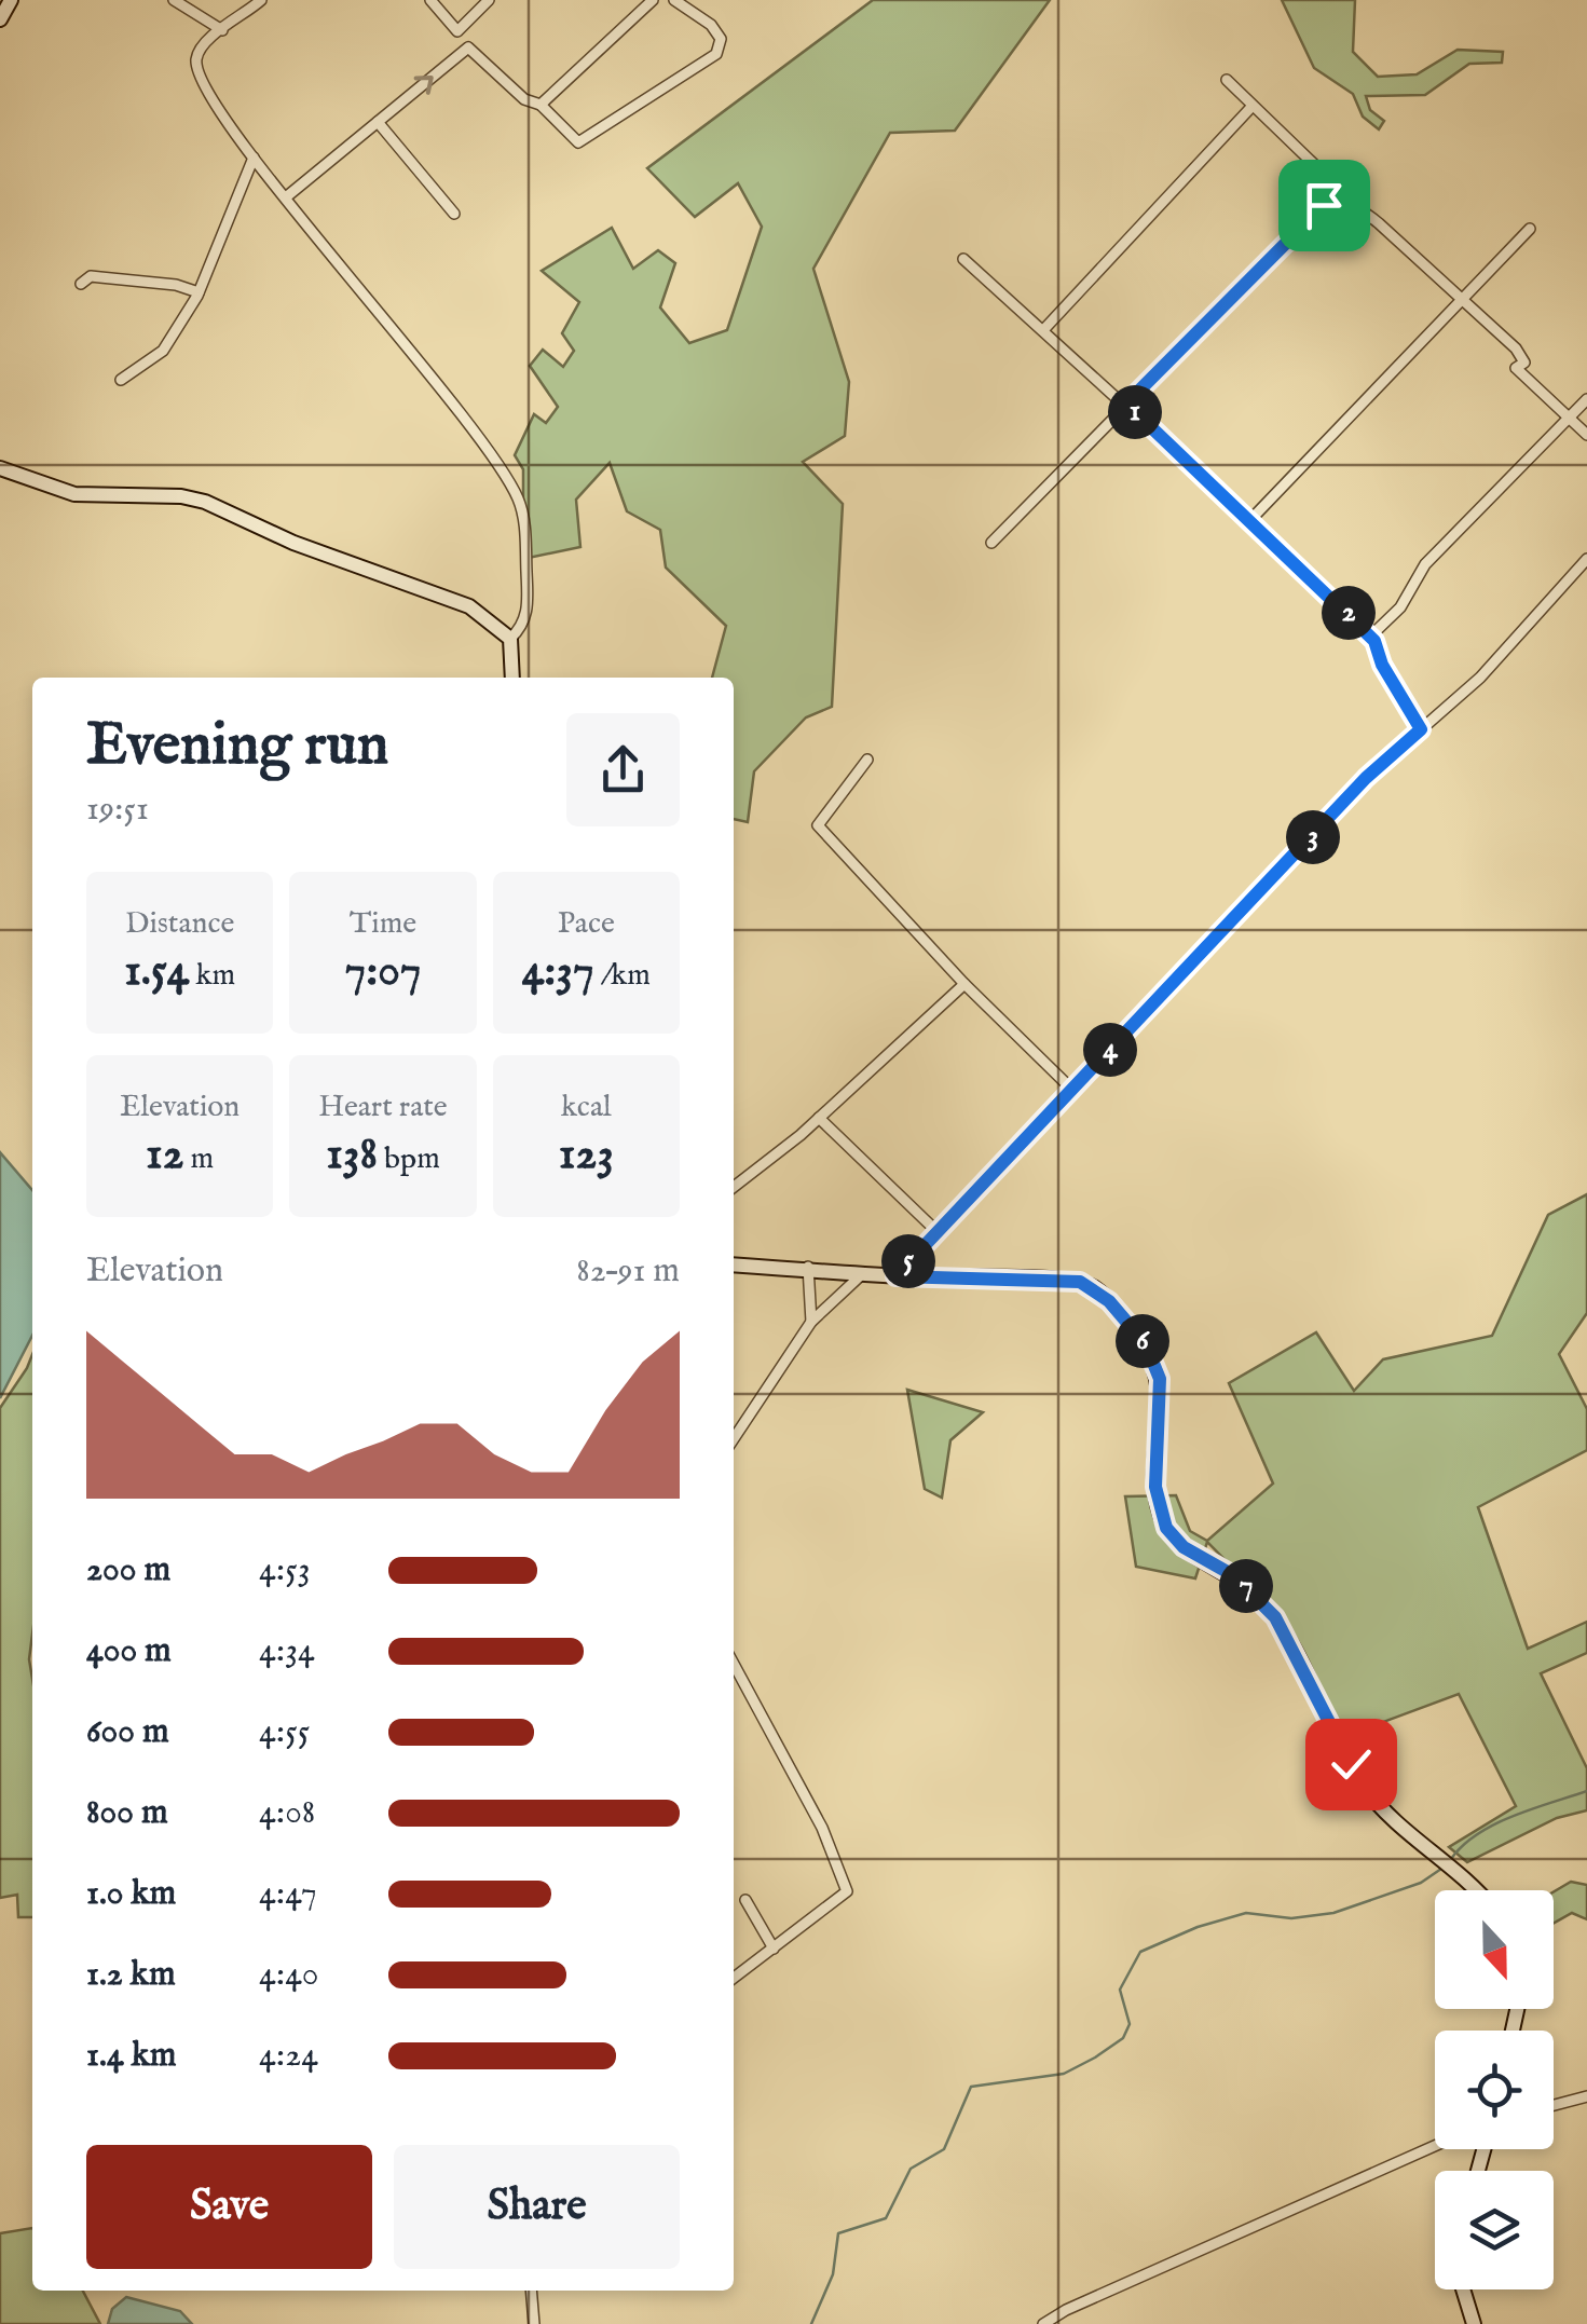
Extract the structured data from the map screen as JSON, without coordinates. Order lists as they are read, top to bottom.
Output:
{
  "north": "bottom",
  "page": {
    "pins": [
      "1",
      "2",
      "3",
      "4",
      "5",
      "6",
      "7"
    ],
    "heading": ["Evening run", "19:51"],
    "stats": [
      ["Distance", "1.54 km"],
      ["Time", "7:07"],
      ["Pace", "4:37 /km"],
      ["Elevation", "12 m"],
      ["Heart rate", "138 bpm"],
      ["kcal", "123"]
    ],
    "chart": ["Elevation", "82–91 m"],
    "list": [
      {
        "name": "200 m",
        "note": "4:53"
      },
      {
        "name": "400 m",
        "note": "4:34"
      },
      {
        "name": "600 m",
        "note": "4:55"
      },
      {
        "name": "800 m",
        "note": "4:08"
      },
      {
        "name": "1.0 km",
        "note": "4:47"
      },
      {
        "name": "1.2 km",
        "note": "4:40"
      },
      {
        "name": "1.4 km",
        "note": "4:24"
      }
    ],
    "buttons": ["Save", "Share"]
  }
}
